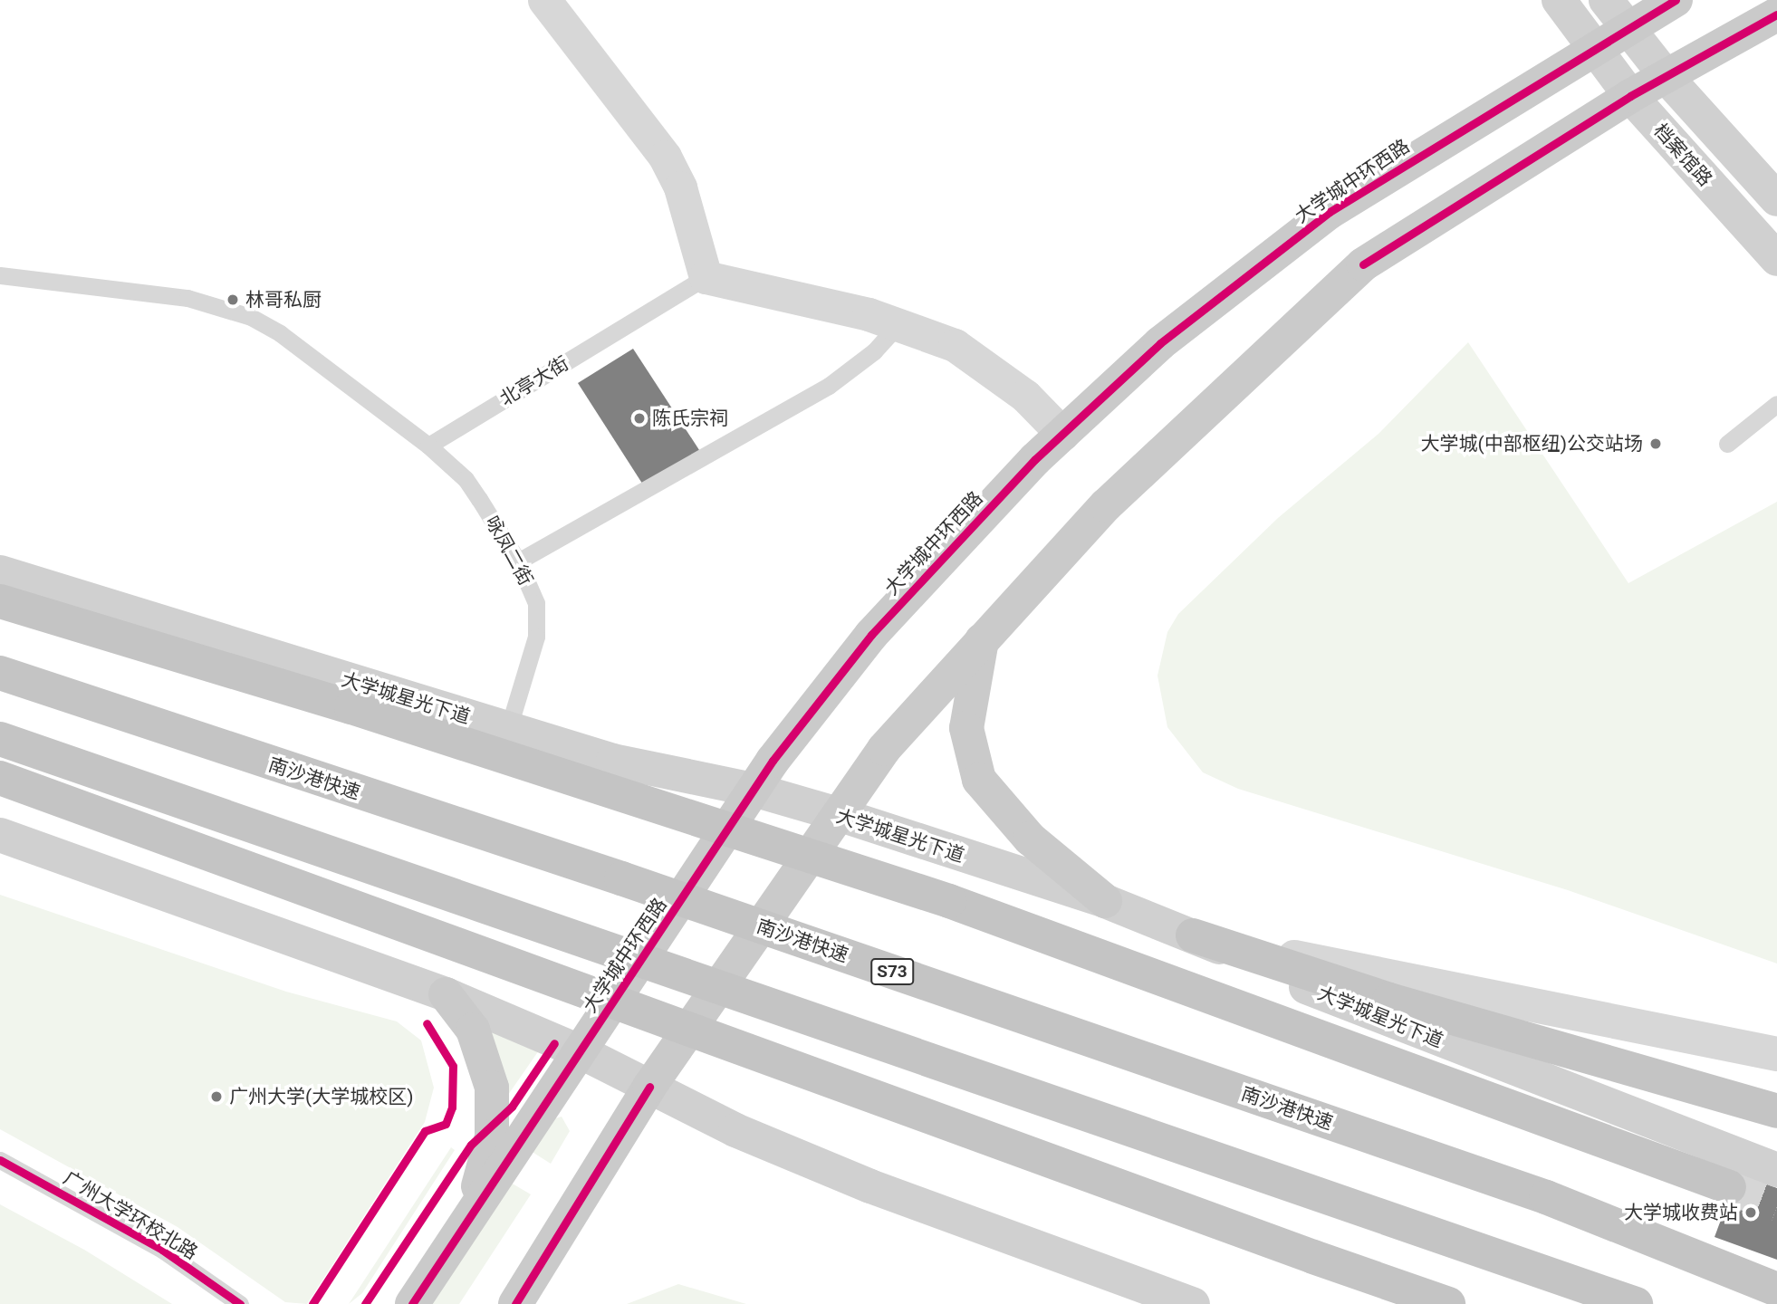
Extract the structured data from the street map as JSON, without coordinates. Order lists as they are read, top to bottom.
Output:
{
  "streets": {
    "highway": ["南沙港快速", "S73"],
    "main road": ["档案馆路", "大学城中环西路", "大学城星光下道"],
    "lane": ["北亭大街", "咏凤二街", "广州大学环校北路"]
  },
  "crossings": [
    ["档案馆路", "大学城中环西路"],
    ["大学城中环西路", "大学城星光下道"],
    ["北亭大街", "咏凤二街"]
  ],
  "places": [
    "林哥私厨",
    "陈氏宗祠",
    "大学城(中部枢纽)公交站场",
    "广州大学(大学城校区)",
    "大学城收费站"
  ]
}
